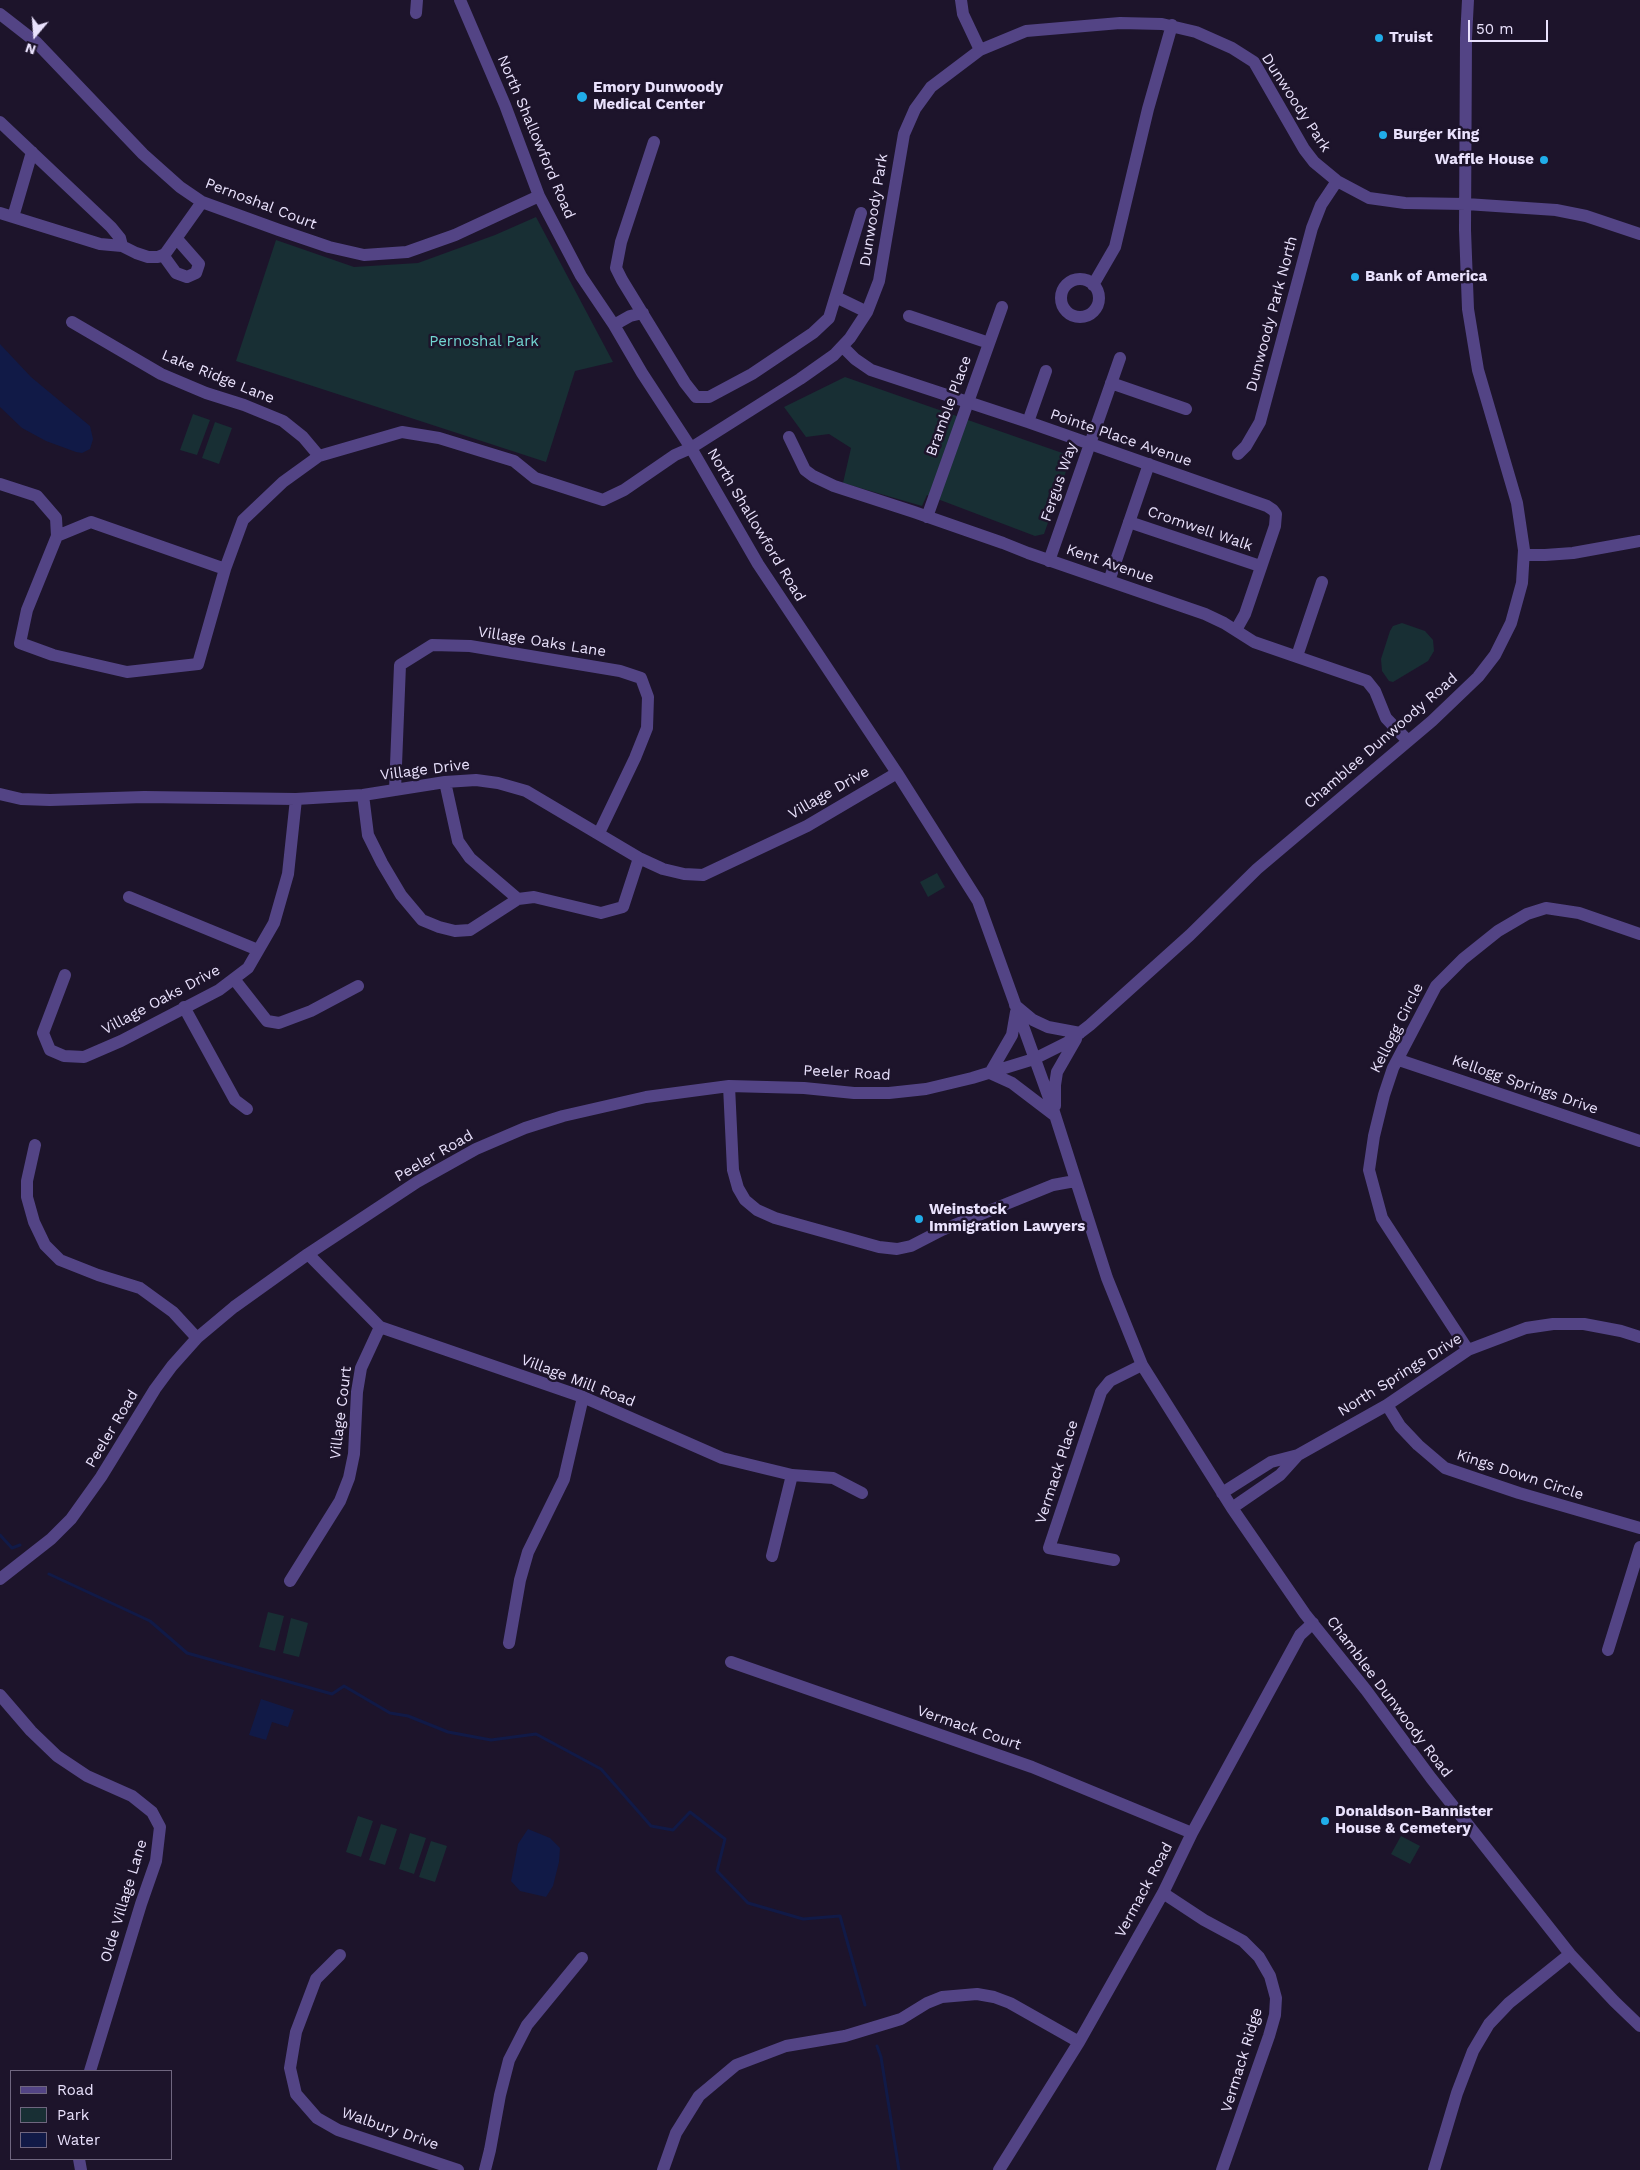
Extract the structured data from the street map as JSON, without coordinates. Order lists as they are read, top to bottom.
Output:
{
  "streets": {
    "street": [
      "Dunwoody Park",
      "North Shallowford Road",
      "Pernoshal Court",
      "Dunwoody Park North",
      "Lake Ridge Lane",
      "Bramble Place",
      "Pointe Place Avenue",
      "Fergus Way",
      "Cromwell Walk",
      "Kent Avenue",
      "Village Oaks Lane",
      "Chamblee Dunwoody Road",
      "Village Drive",
      "Village Oaks Drive",
      "Kellogg Circle",
      "Peeler Road",
      "Kellogg Springs Drive",
      "North Springs Drive",
      "Village Mill Road",
      "Village Court",
      "Vermack Place",
      "Kings Down Circle",
      "Vermack Court",
      "Vermack Road",
      "Olde Village Lane",
      "Vermack Ridge",
      "Walbury Drive"
    ]
  },
  "crossings": [
    ["Dunwoody Park", "North Shallowford Road"],
    ["Dunwoody Park", "Dunwoody Park North"],
    ["Dunwoody Park", "Pointe Place Avenue"],
    ["Dunwoody Park", "Chamblee Dunwoody Road"],
    ["North Shallowford Road", "Pernoshal Court"],
    ["North Shallowford Road", "Chamblee Dunwoody Road"],
    ["North Shallowford Road", "Village Drive"],
    ["North Shallowford Road", "Peeler Road"],
    ["Bramble Place", "Pointe Place Avenue"],
    ["Bramble Place", "Kent Avenue"],
    ["Pointe Place Avenue", "Fergus Way"],
    ["Pointe Place Avenue", "Cromwell Walk"],
    ["Pointe Place Avenue", "Kent Avenue"],
    ["Fergus Way", "Kent Avenue"],
    ["Kent Avenue", "Chamblee Dunwoody Road"],
    ["Village Oaks Lane", "Village Drive"],
    ["Chamblee Dunwoody Road", "Peeler Road"],
    ["Chamblee Dunwoody Road", "North Springs Drive"],
    ["Chamblee Dunwoody Road", "Vermack Place"],
    ["Chamblee Dunwoody Road", "Vermack Road"],
    ["Village Drive", "Village Oaks Drive"],
    ["Kellogg Circle", "Kellogg Springs Drive"],
    ["Kellogg Circle", "North Springs Drive"],
    ["Peeler Road", "Village Mill Road"],
    ["North Springs Drive", "Kings Down Circle"],
    ["Village Mill Road", "Village Court"],
    ["Vermack Court", "Vermack Road"],
    ["Vermack Road", "Vermack Ridge"]
  ],
  "parks": ["Pernoshal Park"],
  "places": [
    "Truist",
    "Emory Dunwoody Medical Center",
    "Burger King",
    "Waffle House",
    "Bank of America",
    "Weinstock Immigration Lawyers",
    "Donaldson-Bannister House & Cemetery"
  ],
  "legend": ["Road", "Park", "Water"],
  "scale_bar": "50 m",
  "north": "bottom"
}
